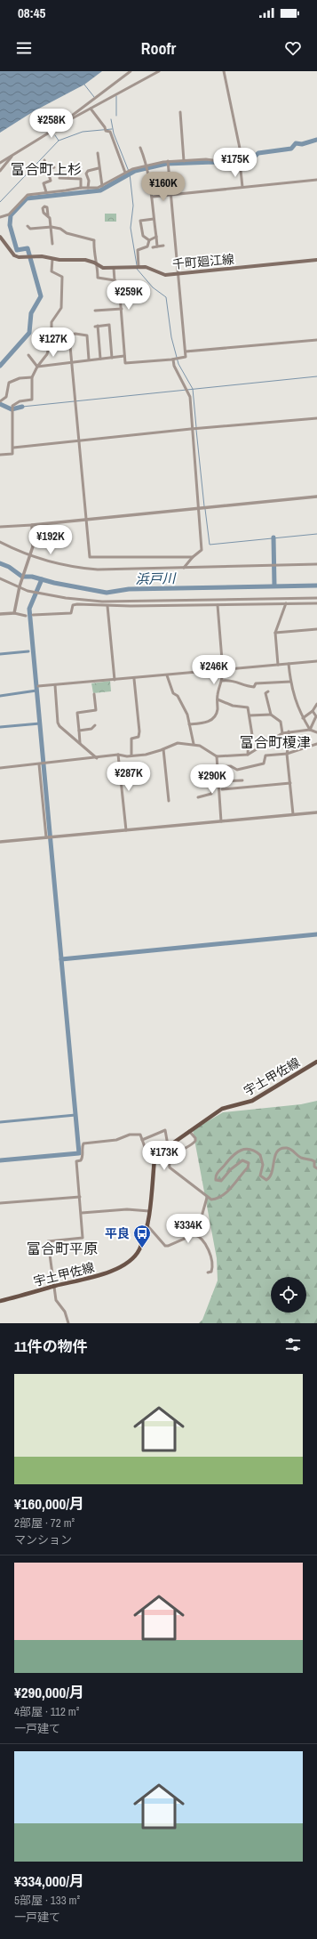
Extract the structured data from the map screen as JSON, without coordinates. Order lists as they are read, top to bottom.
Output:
{
  "streets": {
    "main road": ["千町廻江線", "宇土甲佐線"]
  },
  "districts": ["富合町上杉", "富合町榎津", "富合町平原"],
  "water": ["浜戸川"],
  "places": {
    "bus stop": ["平良"]
  },
  "page": {
    "status": "08:45",
    "header": "Roofr",
    "price": [
      "¥258K",
      "¥175K",
      "¥160K",
      "¥259K",
      "¥127K",
      "¥192K",
      "¥246K",
      "¥287K",
      "¥290K",
      "¥173K",
      "¥334K"
    ],
    "heading": "11件の物件",
    "list": [
      {
        "name": "¥160,000/月",
        "note": "2部屋 · 72 m² · マンション"
      },
      {
        "name": "¥290,000/月",
        "note": "4部屋 · 112 m² · 一戸建て"
      },
      {
        "name": "¥334,000/月",
        "note": "5部屋 · 133 m² · 一戸建て"
      }
    ]
  }
}
